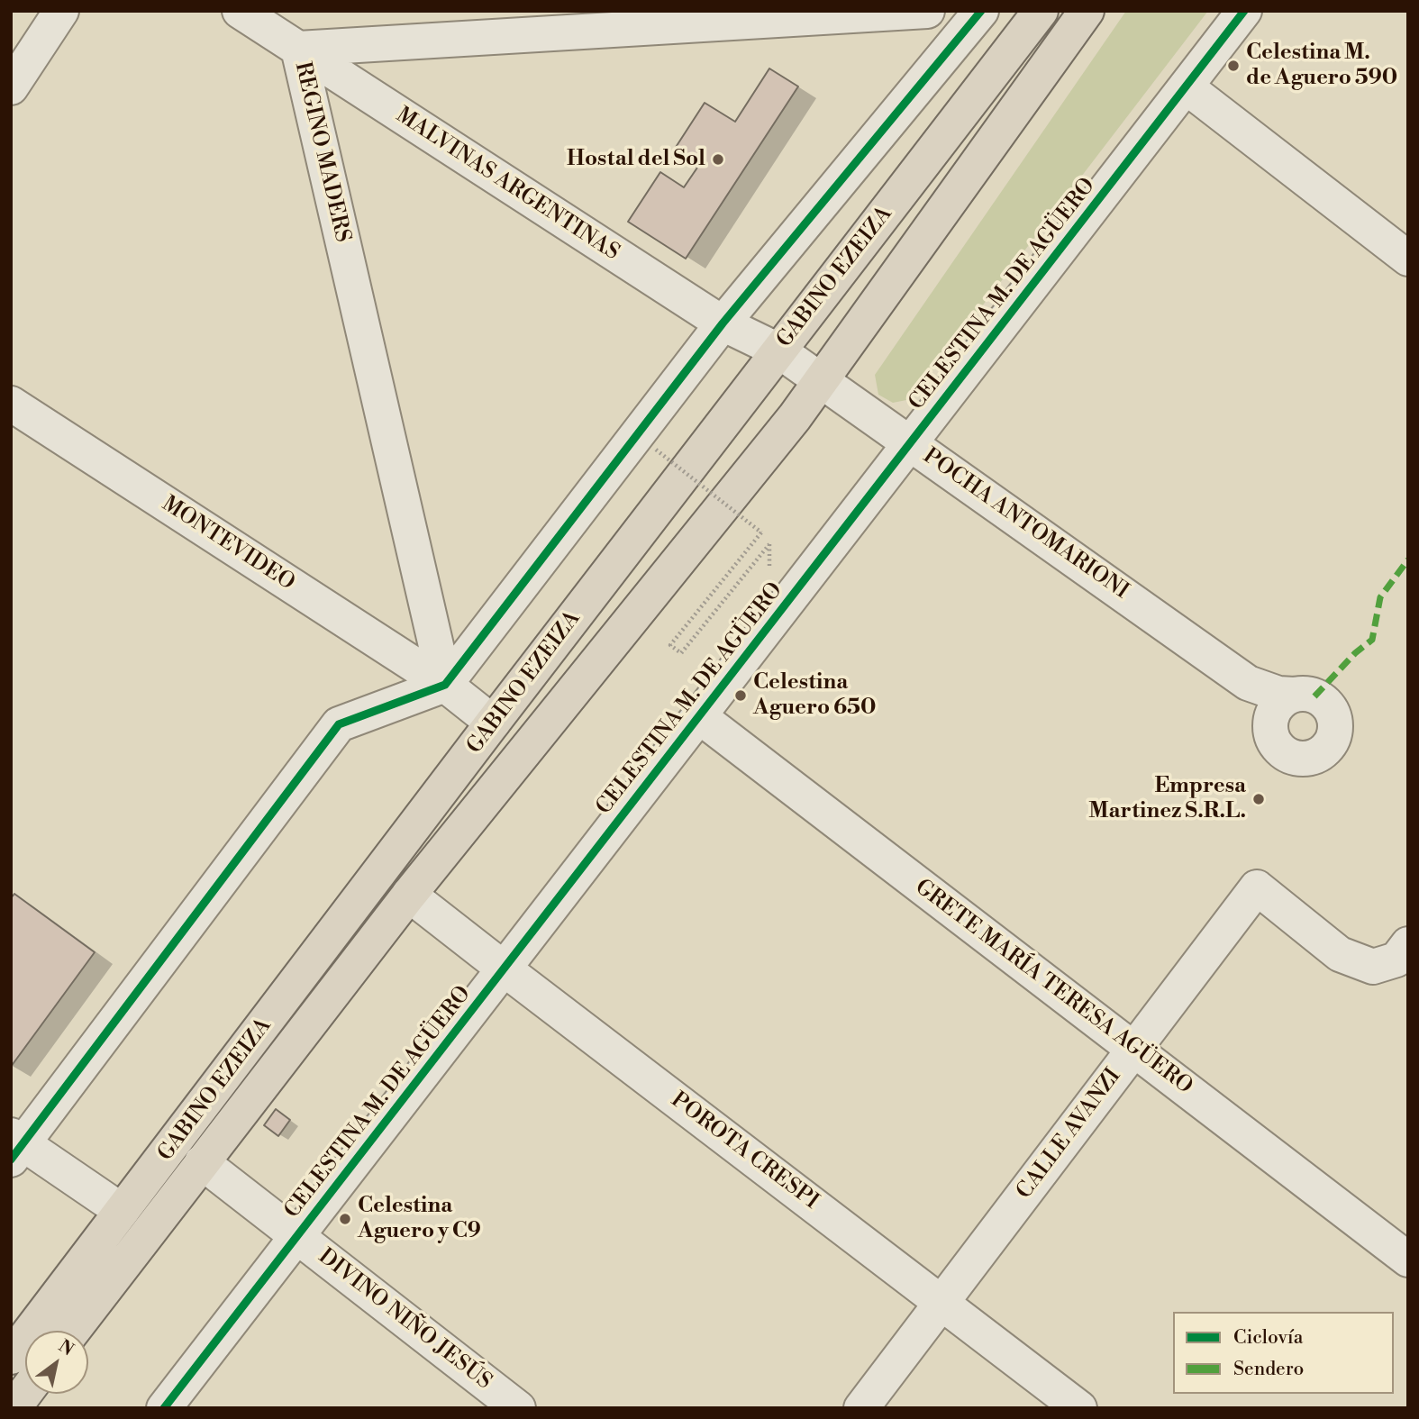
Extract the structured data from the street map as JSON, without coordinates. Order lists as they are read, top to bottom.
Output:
{
  "streets": {
    "main road": ["GABINO EZEIZA"],
    "street": [
      "REGINO MADERS",
      "MALVINAS ARGENTINAS",
      "CELESTINA M. DE AGÜERO",
      "POCHA ANTOMARIONI",
      "MONTEVIDEO",
      "GRETE MARÍA TERESA AGÜERO",
      "CALLE AVANZI",
      "POROTA CRESPI",
      "DIVINO NIÑO JESÚS"
    ]
  },
  "crossings": [
    ["REGINO MADERS", "MALVINAS ARGENTINAS"],
    ["REGINO MADERS", "MONTEVIDEO"],
    ["MALVINAS ARGENTINAS", "GABINO EZEIZA"],
    ["MALVINAS ARGENTINAS", "POCHA ANTOMARIONI"],
    ["GABINO EZEIZA", "POCHA ANTOMARIONI"],
    ["GABINO EZEIZA", "MONTEVIDEO"],
    ["GABINO EZEIZA", "POROTA CRESPI"],
    ["GABINO EZEIZA", "DIVINO NIÑO JESÚS"],
    ["CELESTINA M. DE AGÜERO", "POCHA ANTOMARIONI"],
    ["CELESTINA M. DE AGÜERO", "GRETE MARÍA TERESA AGÜERO"],
    ["CELESTINA M. DE AGÜERO", "POROTA CRESPI"],
    ["CELESTINA M. DE AGÜERO", "DIVINO NIÑO JESÚS"],
    ["GRETE MARÍA TERESA AGÜERO", "CALLE AVANZI"],
    ["CALLE AVANZI", "POROTA CRESPI"]
  ],
  "places": [
    "Celestina M. de Aguero 590",
    "Hostal del Sol",
    "Celestina Aguero 650",
    "Empresa Martinez S.R.L.",
    "Celestina Aguero y C9"
  ],
  "legend": ["Ciclovía", "Sendero"],
  "north": "top right"
}
